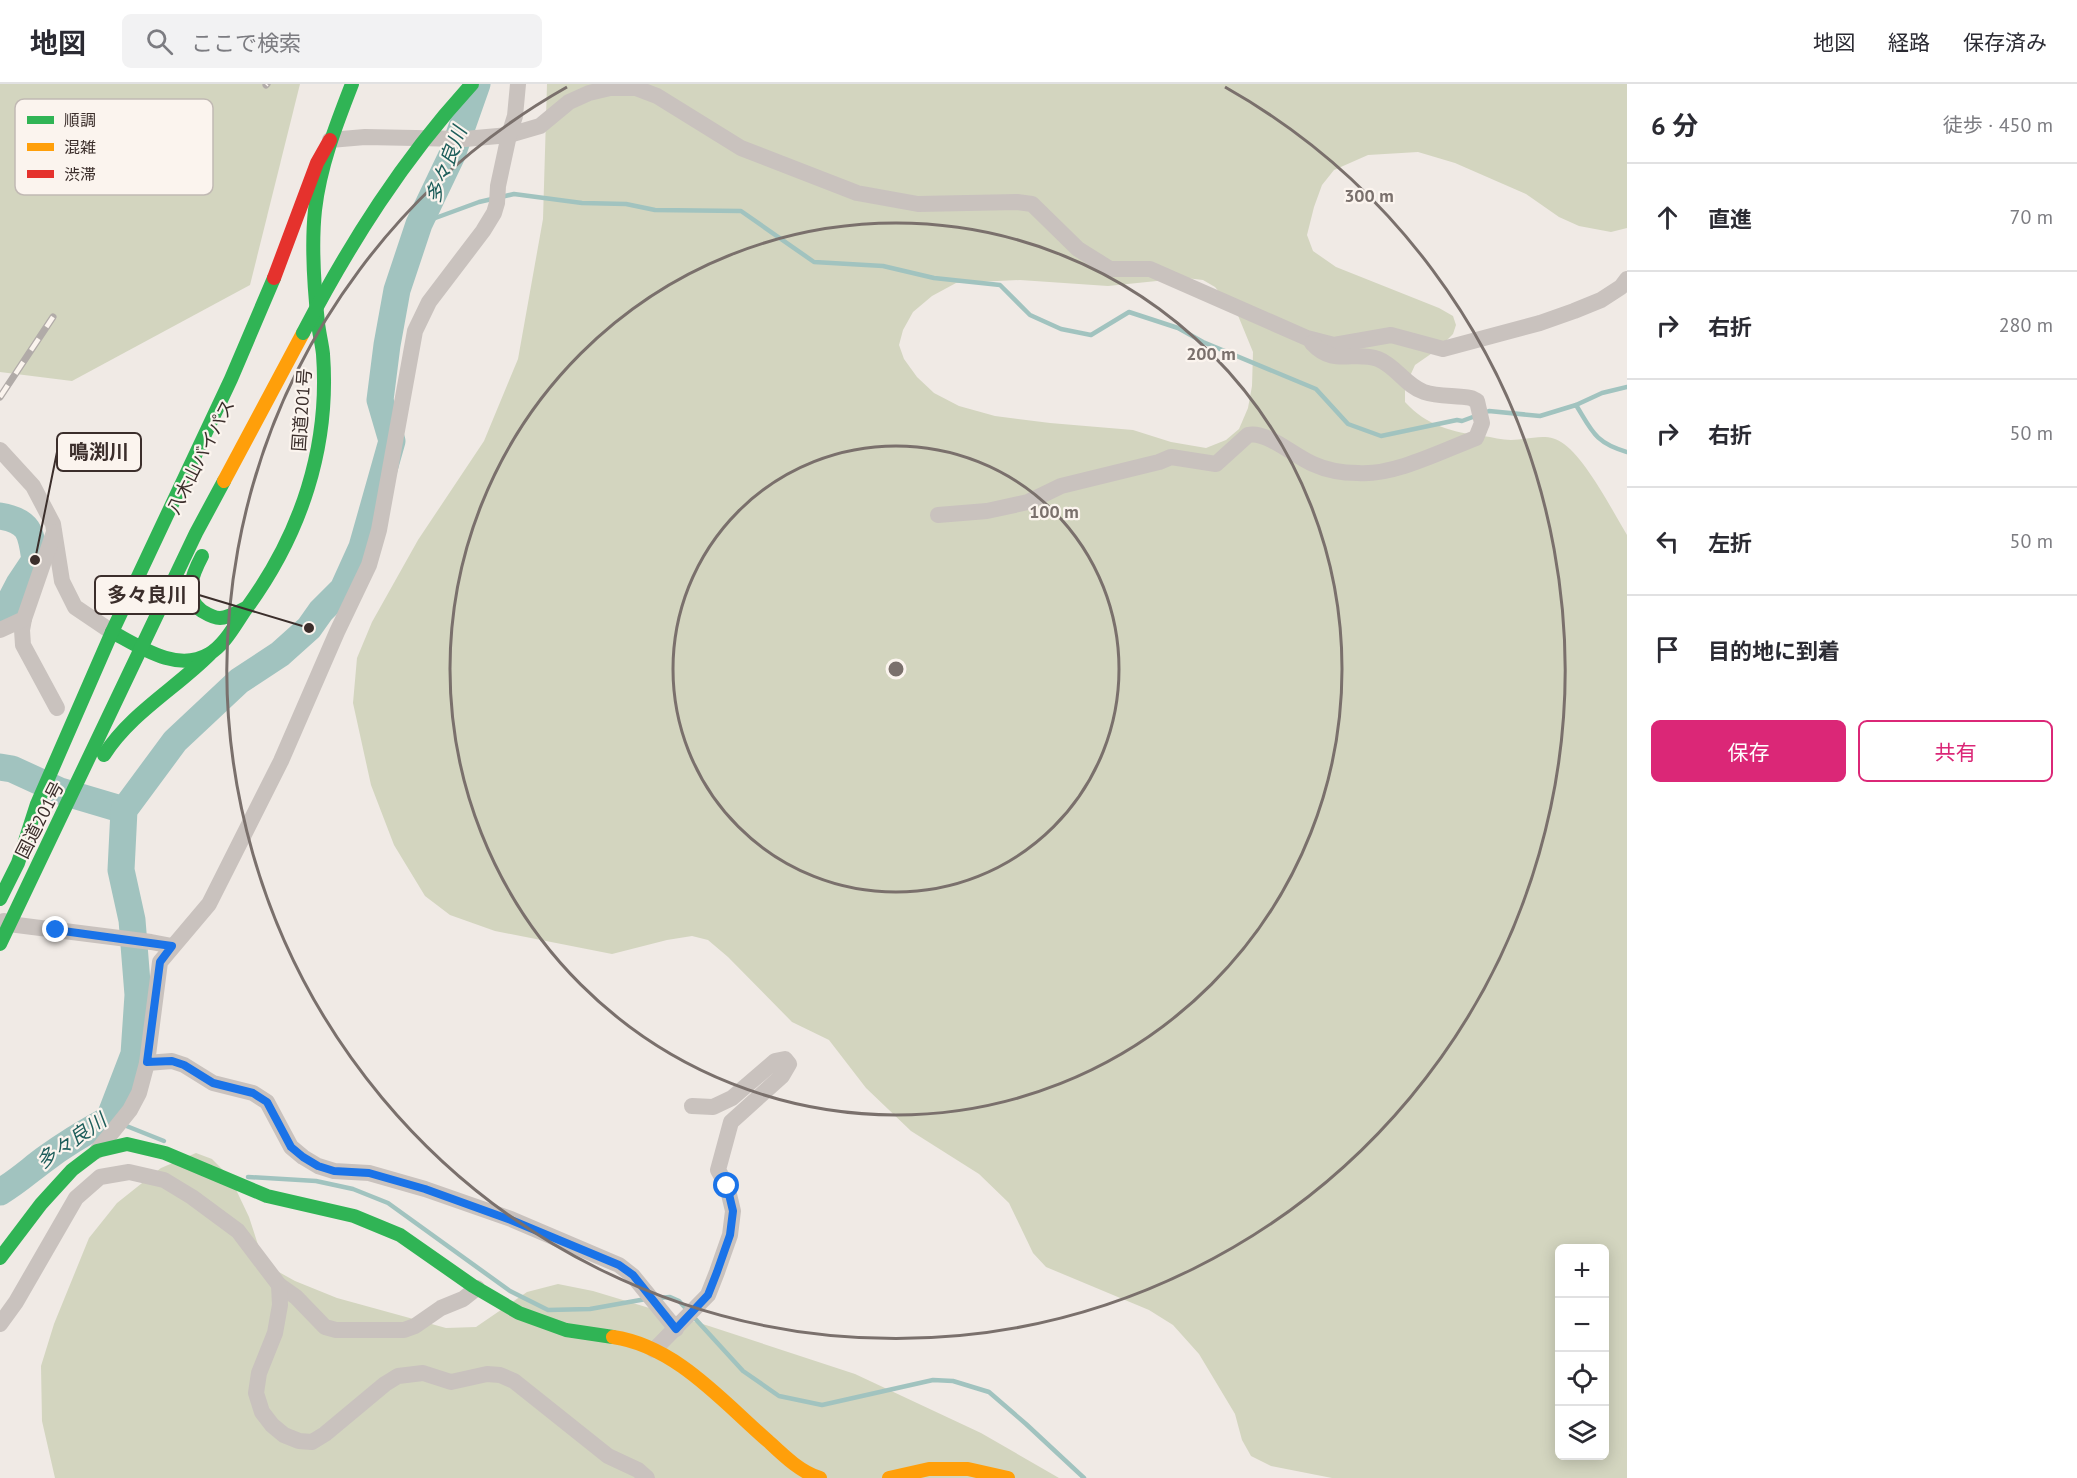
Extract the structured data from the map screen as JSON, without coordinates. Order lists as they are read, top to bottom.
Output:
{
  "streets": {
    "main road": ["国道201号", "八木山バイパス"]
  },
  "crossings": [
    ["国道201号", "八木山バイパス"]
  ],
  "water": ["多々良川"],
  "places": ["鳴渕川", "多々良川"],
  "legend": ["順調", "混雑", "渋滞"],
  "page": {
    "header": "地図",
    "search": "ここで検索",
    "nav": ["地図", "経路", "保存済み"],
    "heading": ["6 分", "徒歩 · 450 m"],
    "list": [
      ["直進", "70 m"],
      ["右折", "280 m"],
      ["右折", "50 m"],
      ["左折", "50 m"],
      "目的地に到着"
    ],
    "buttons": ["保存", "共有"],
    "map_buttons": ["+", "−"]
  },
  "rings": ["300 m", "200 m", "100 m"]
}
